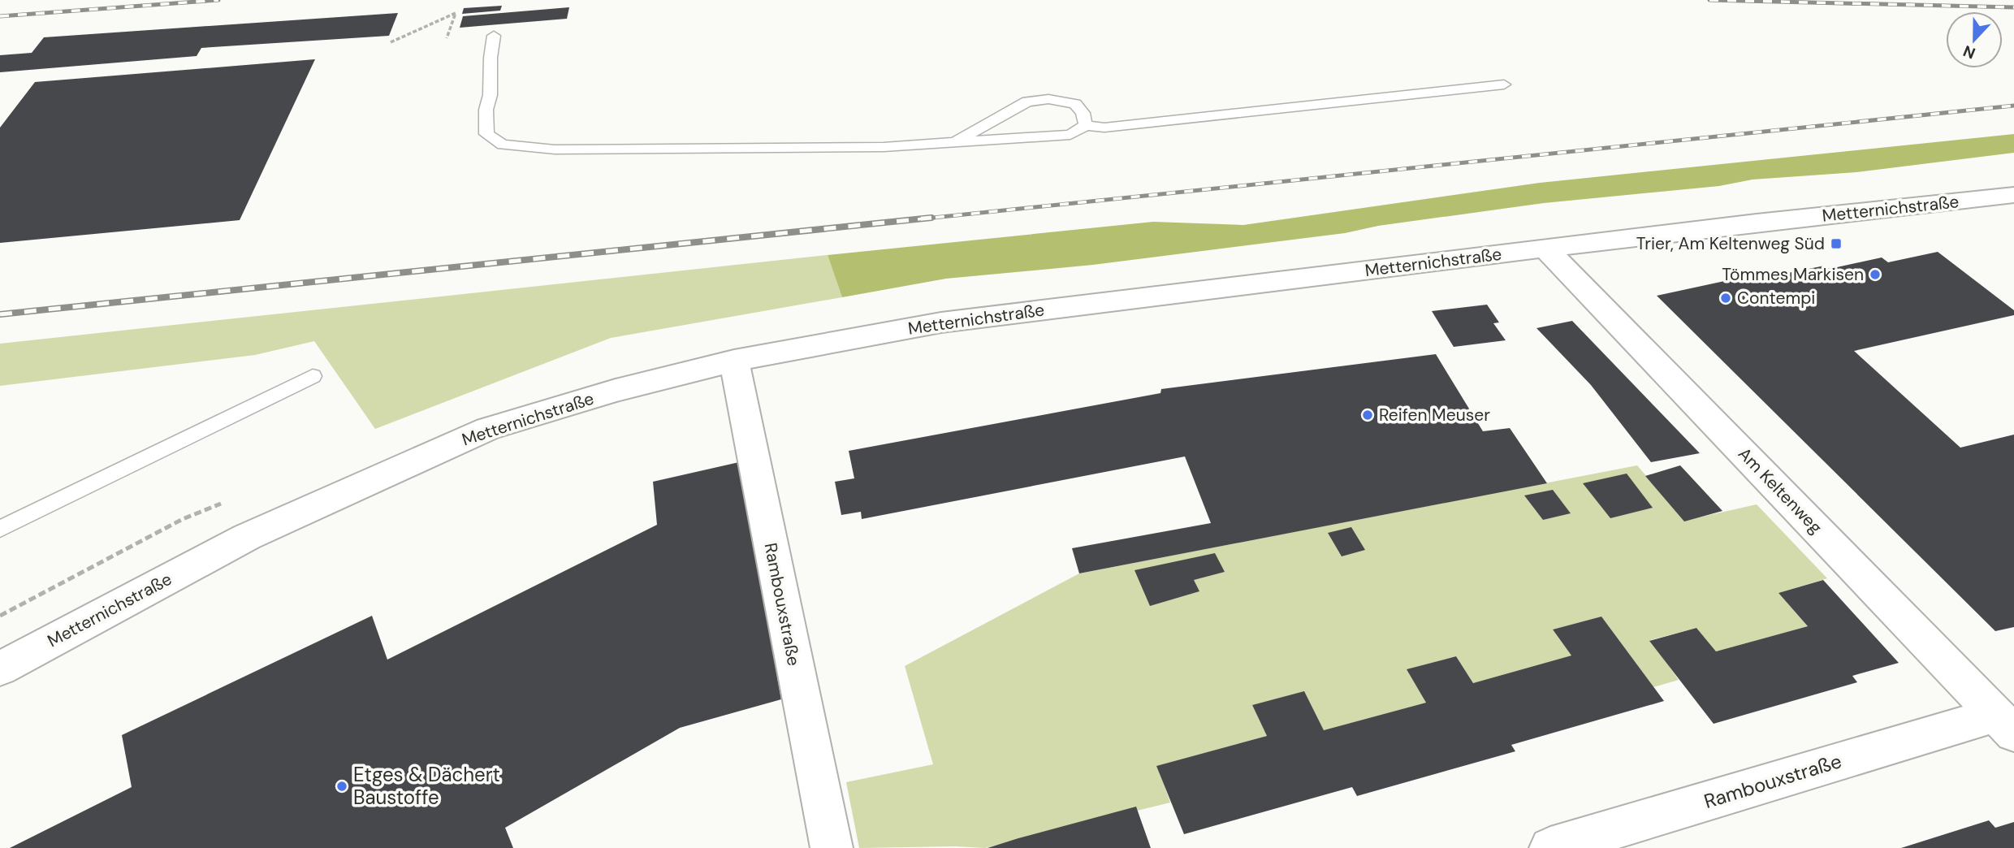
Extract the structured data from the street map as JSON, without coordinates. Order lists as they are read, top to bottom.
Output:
{
  "streets": {
    "street": ["Metternichstraße", "Am Keltenweg", "Rambouxstraße"]
  },
  "crossings": [
    ["Metternichstraße", "Am Keltenweg"],
    ["Metternichstraße", "Rambouxstraße"],
    ["Am Keltenweg", "Rambouxstraße"]
  ],
  "places": {
    "transit": ["Trier, Am Keltenweg Süd"],
    "other": [
      "Tömmes Markisen",
      "Contempi",
      "Reifen Meuser",
      "Etges & Dächert Baustoffe"
    ]
  },
  "north": "bottom"
}
